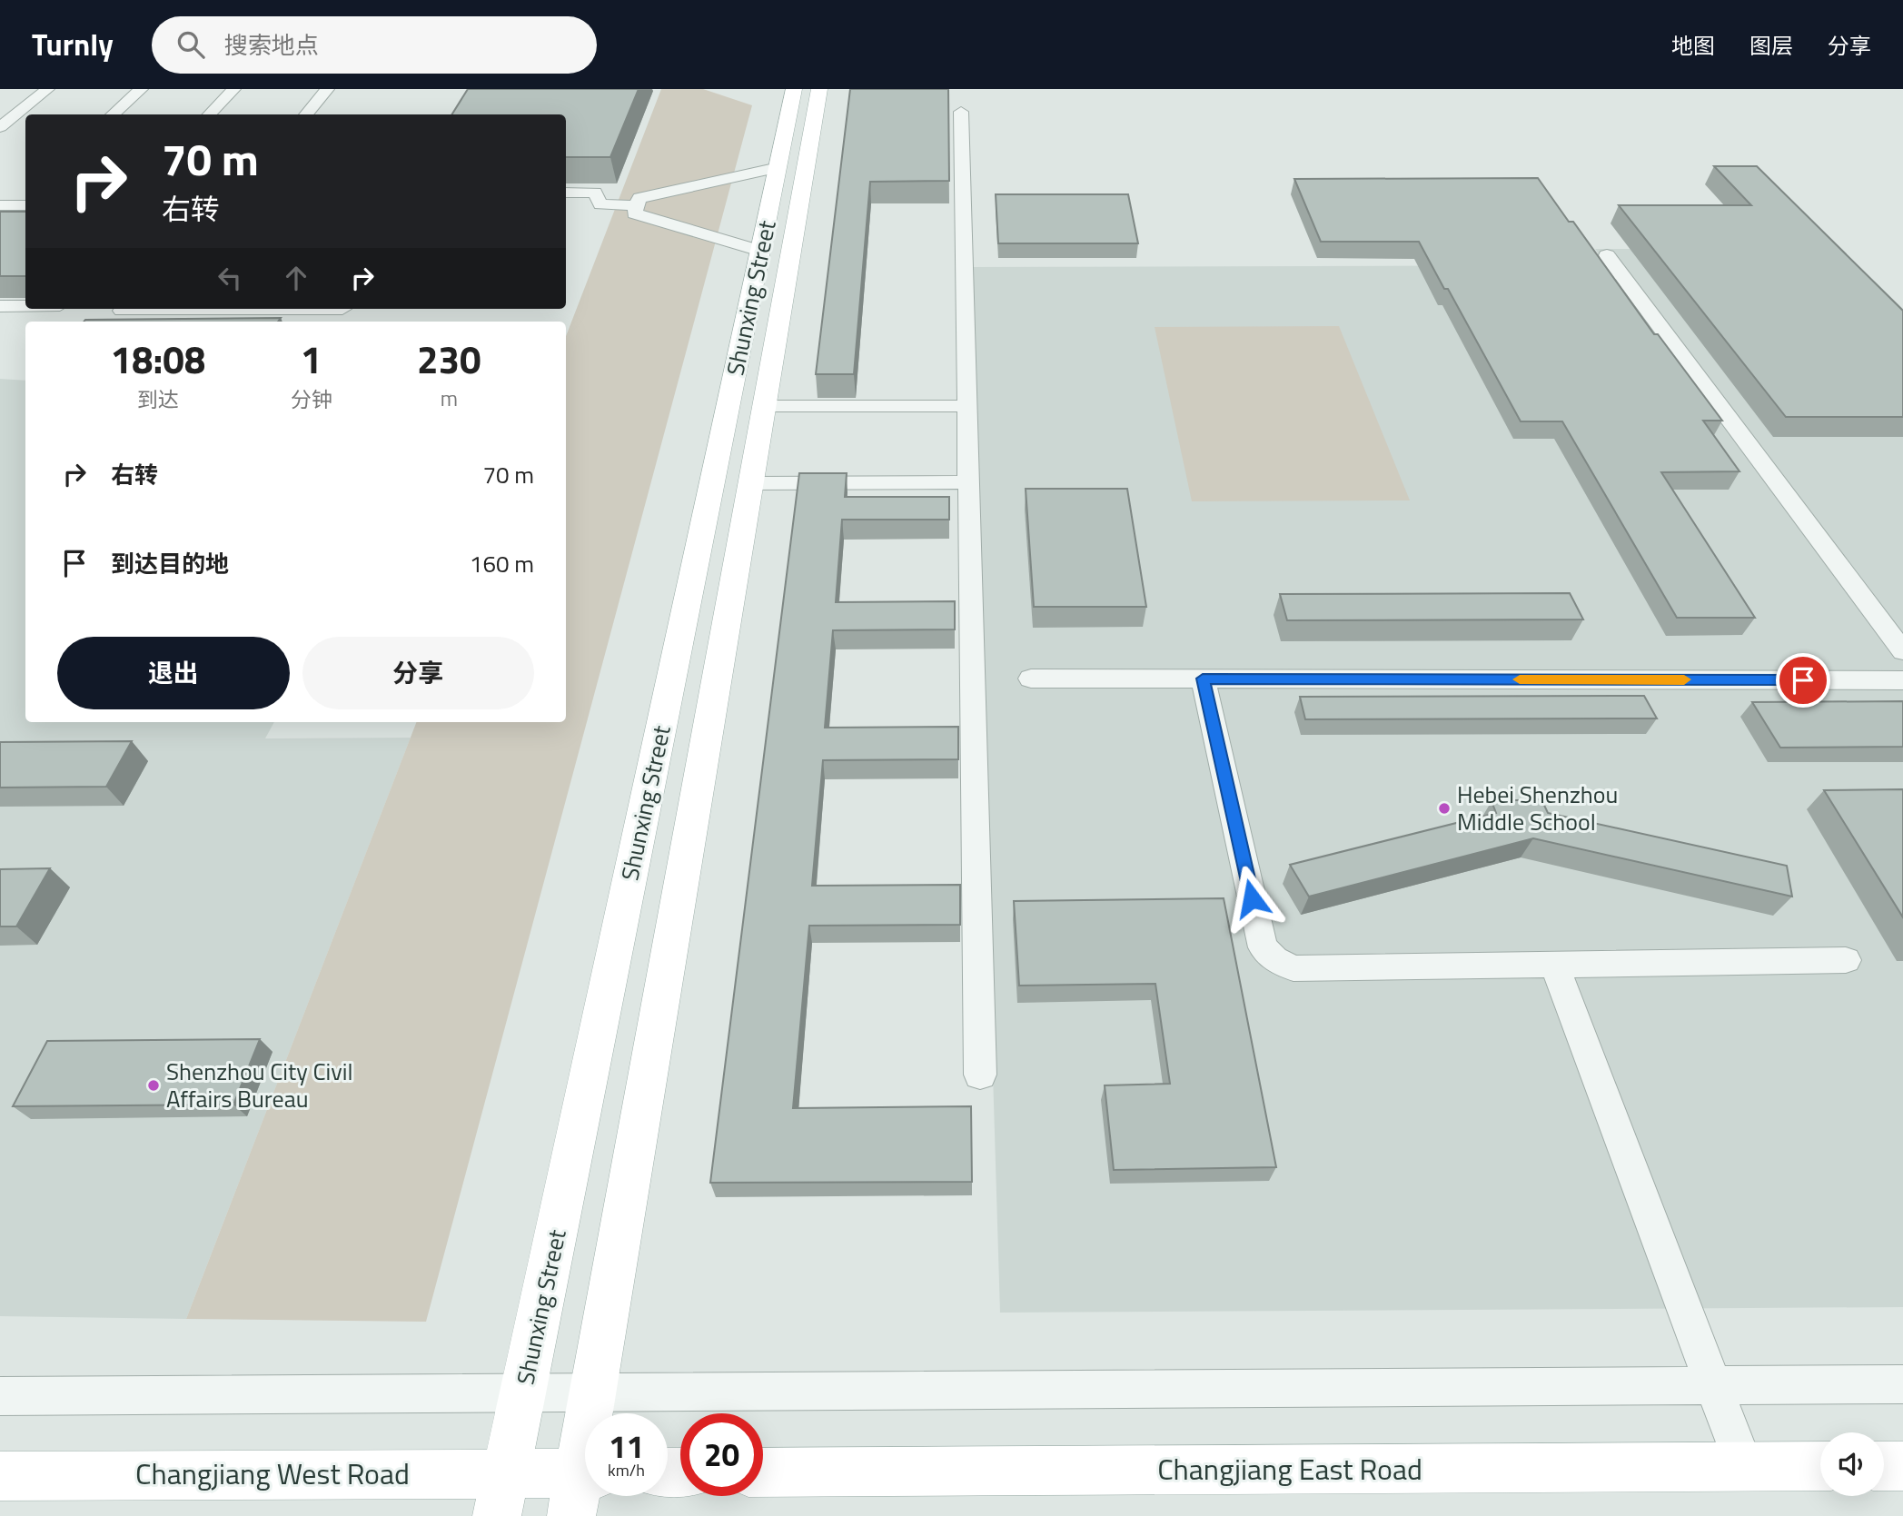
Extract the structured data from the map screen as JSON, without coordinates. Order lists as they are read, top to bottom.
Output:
{
  "streets": {
    "main road": ["Shunxing Street", "Changjiang East Road", "Changjiang West Road"]
  },
  "crossings": [
    ["Shunxing Street", "Changjiang West Road"]
  ],
  "places": ["Hebei Shenzhou Middle School", "Shenzhou City Civil Affairs Bureau"],
  "page": {
    "header": "Turnly",
    "search": "搜索地点",
    "nav": ["地图", "图层", "分享"],
    "turn": ["70 m", "右转"],
    "eta": [
      "18:08",
      "到达",
      "1",
      "分钟",
      "230",
      "m"
    ],
    "list": [
      {
        "name": "右转",
        "value": "70 m"
      },
      {
        "name": "到达目的地",
        "value": "160 m"
      }
    ],
    "buttons": ["退出", "分享"],
    "speed": "11 km/h",
    "limit": "20"
  }
}
